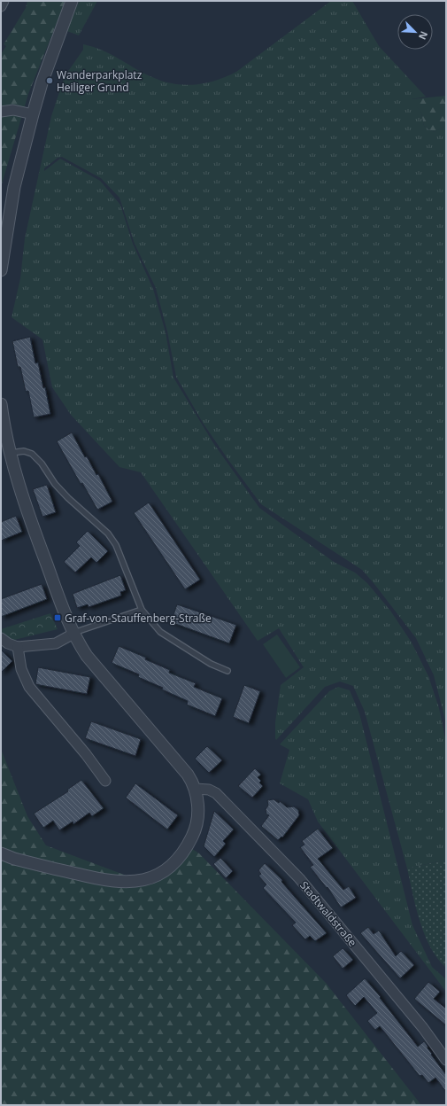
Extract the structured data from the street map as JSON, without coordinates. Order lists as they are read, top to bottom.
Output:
{
  "streets": {
    "street": ["Stadtwaldstraße"]
  },
  "places": {
    "other": ["Wanderparkplatz Heiliger Grund"],
    "transit": ["Graf-von-Stauffenberg-Straße"]
  },
  "north": "bottom right"
}
